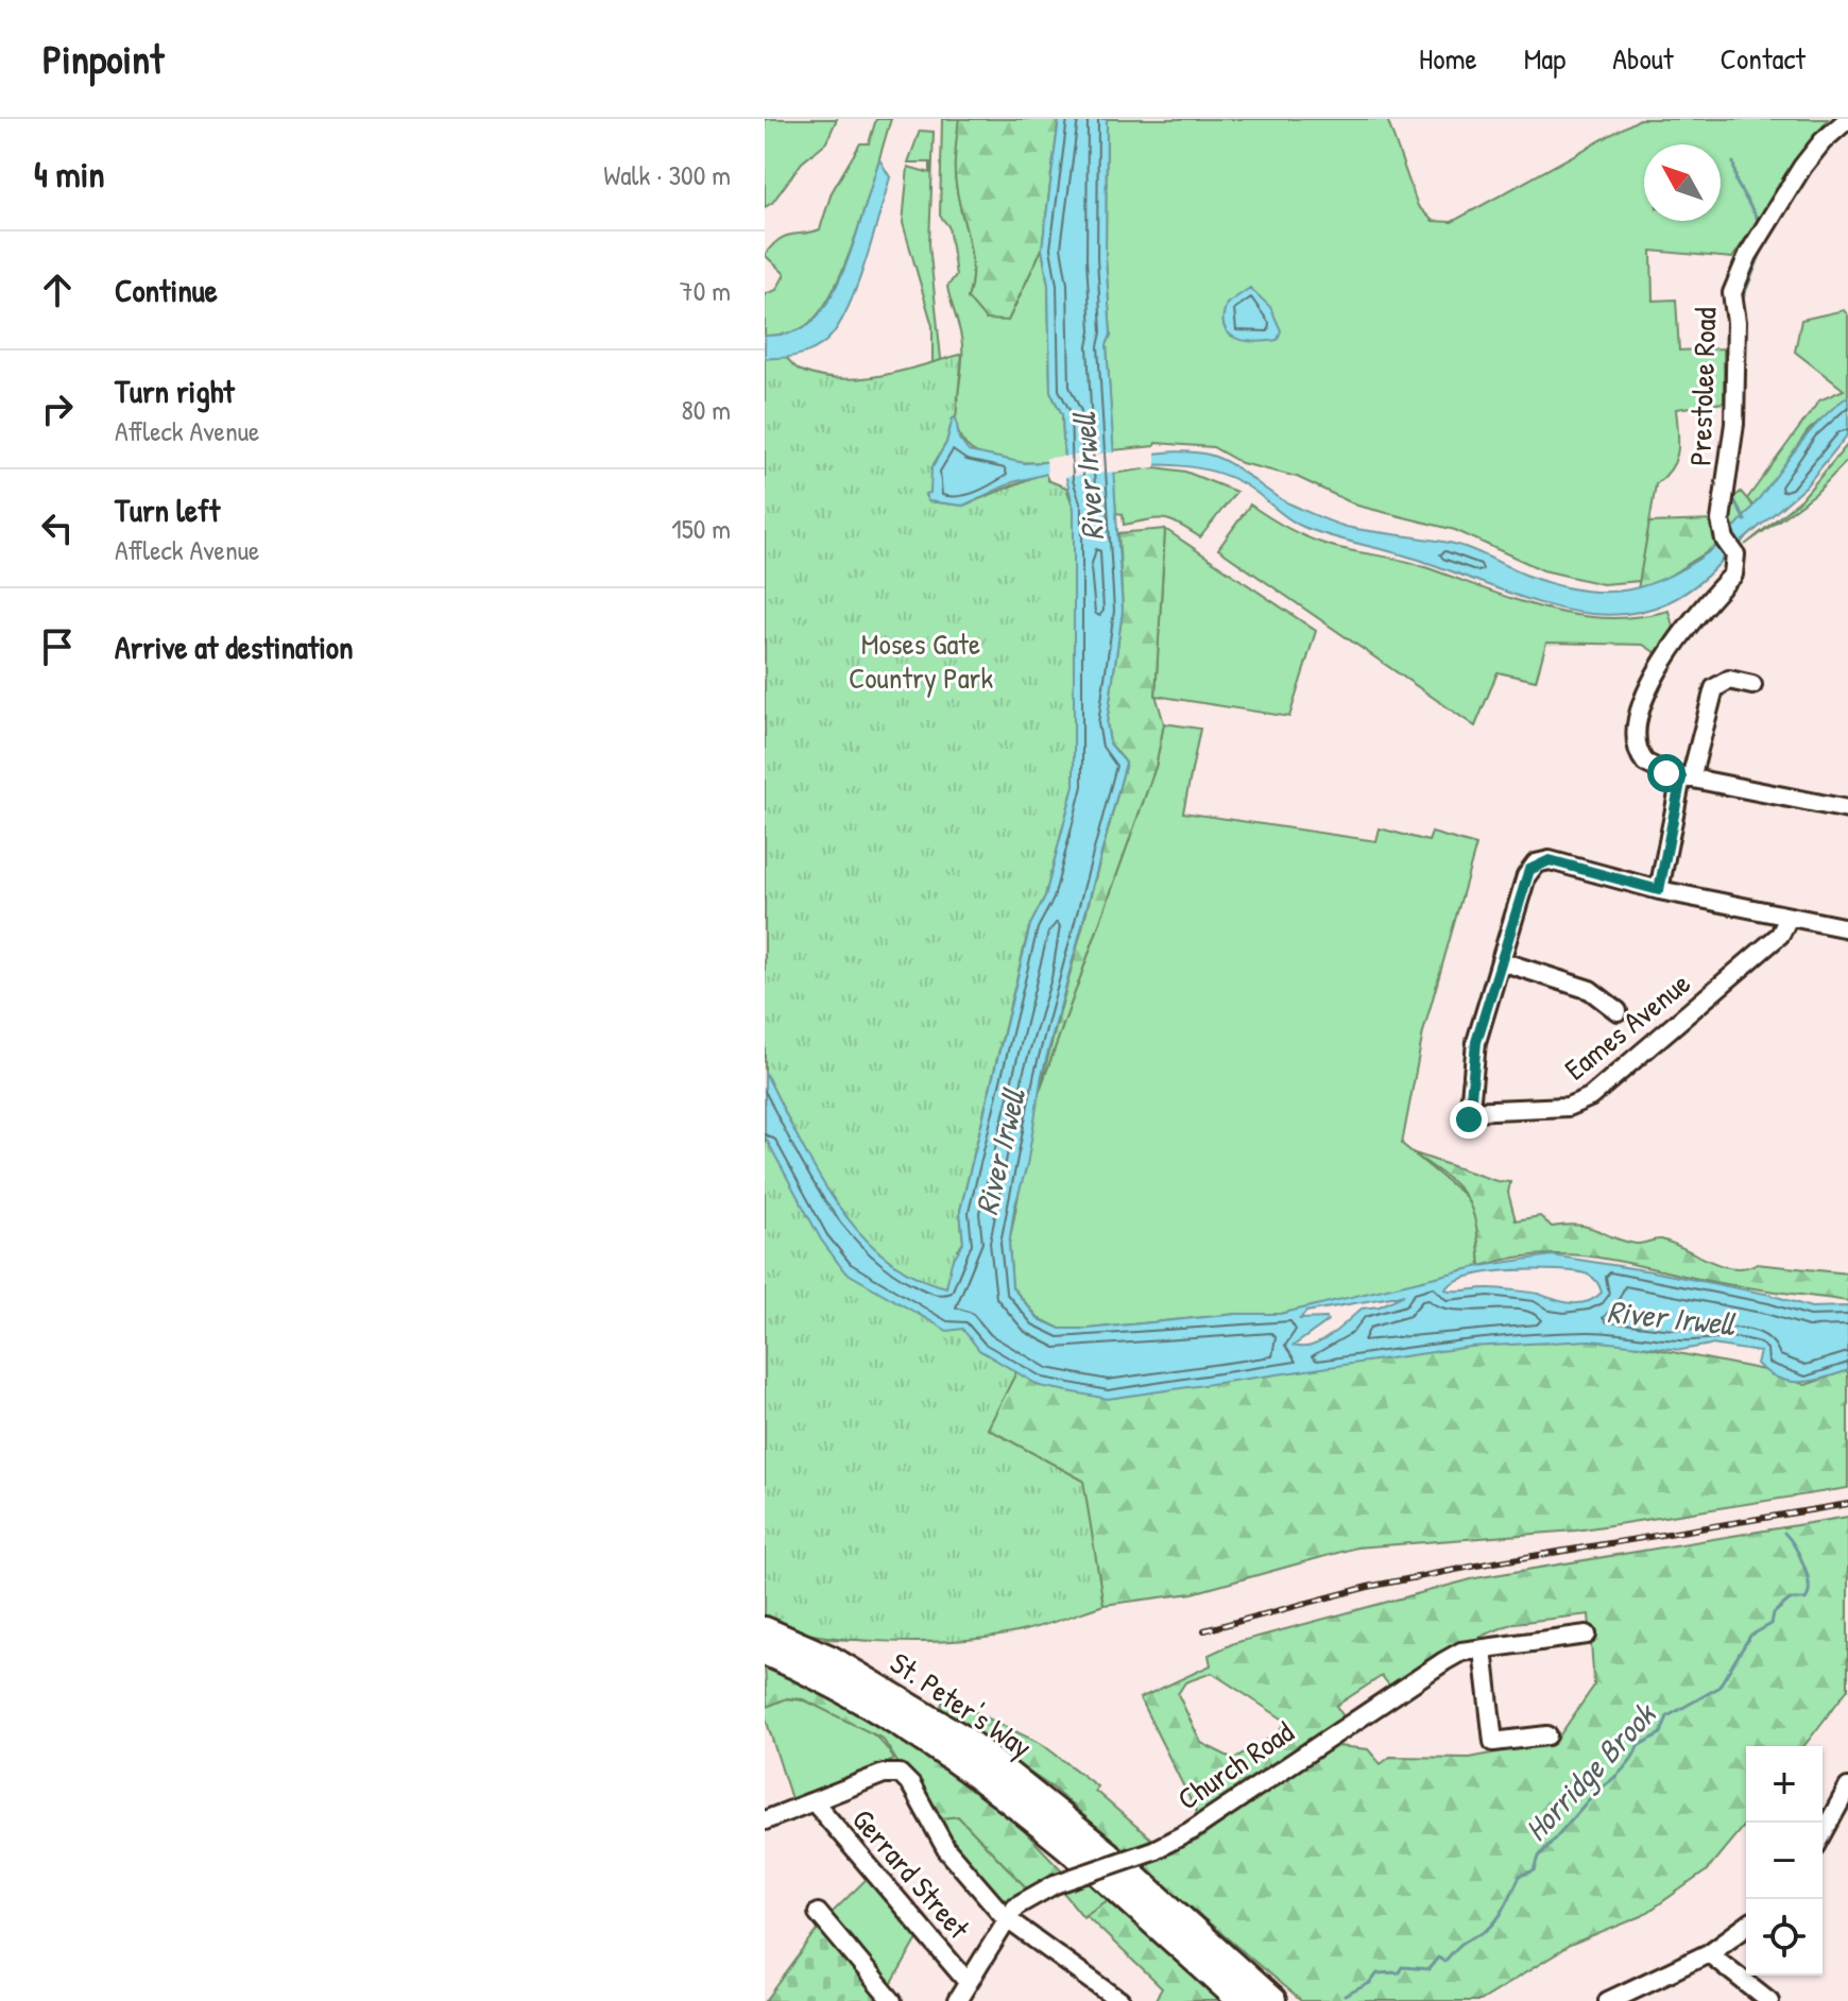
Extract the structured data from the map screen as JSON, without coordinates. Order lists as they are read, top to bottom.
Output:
{
  "streets": {
    "highway": ["St. Peter's Way"],
    "street": [
      "Prestolee Road",
      "Eames Avenue",
      "Church Road",
      "Gerrard Street"
    ]
  },
  "crossings": [
    ["Church Road", "Gerrard Street"]
  ],
  "water": ["River Irwell", "Horridge Brook"],
  "parks": ["Moses Gate Country Park"],
  "north": "top left",
  "page": {
    "header": "Pinpoint",
    "nav": [
      "Home",
      "Map",
      "About",
      "Contact"
    ],
    "heading": ["4 min", "Walk · 300 m"],
    "list": [
      ["Continue", "70 m"],
      ["Turn right", "Affleck Avenue", "80 m"],
      ["Turn left", "Affleck Avenue", "150 m"],
      "Arrive at destination"
    ],
    "map_buttons": ["+", "−"]
  }
}
